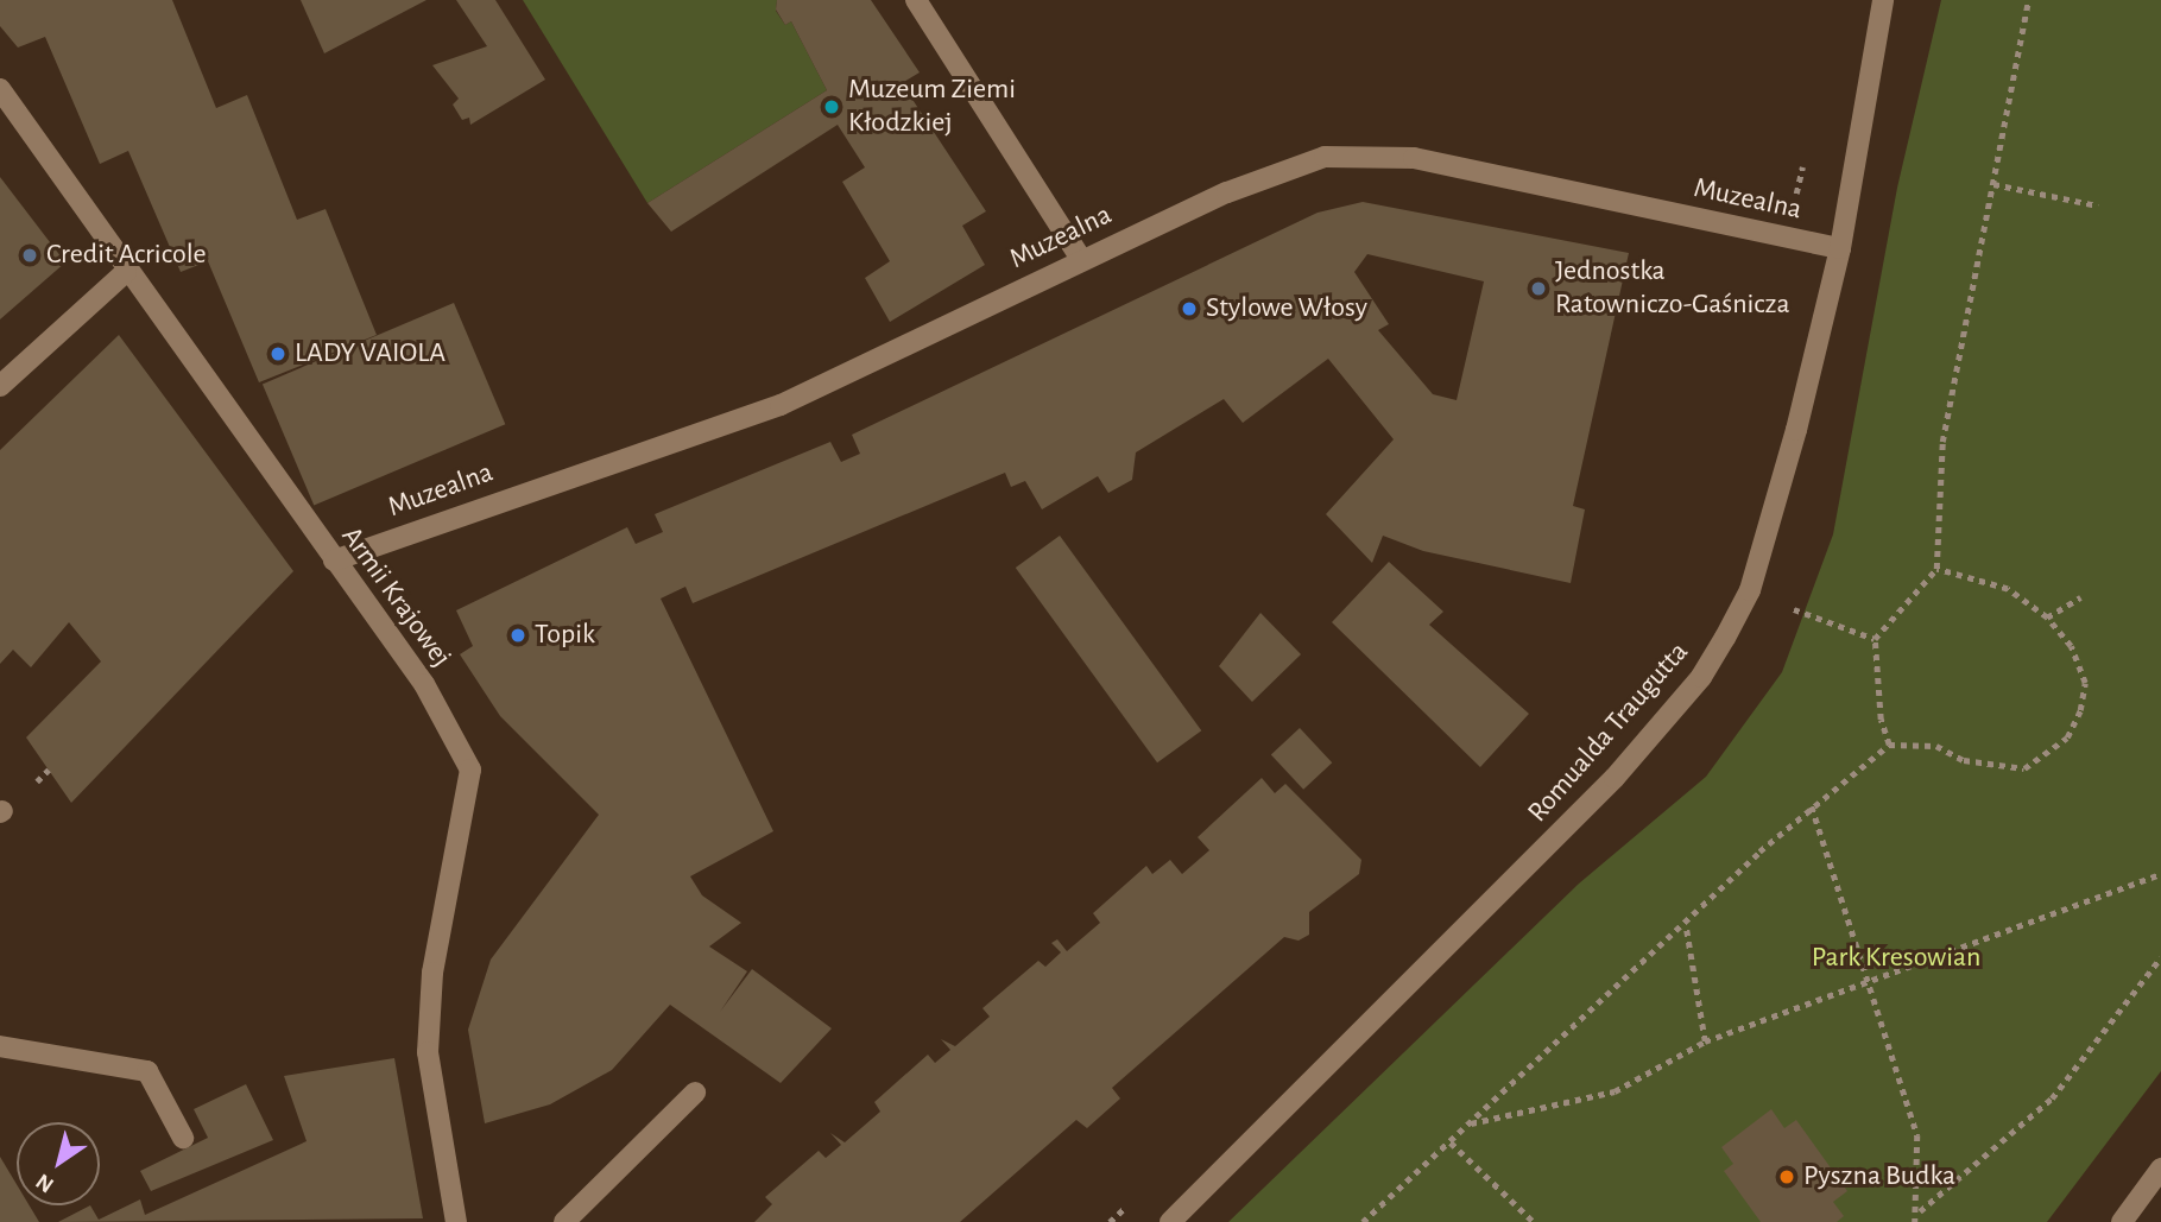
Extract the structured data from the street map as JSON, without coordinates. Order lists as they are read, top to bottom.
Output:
{
  "streets": {
    "street": ["Muzealna", "Armii Krajowej", "Romualda Traugutta"]
  },
  "crossings": [
    ["Muzealna", "Armii Krajowej"],
    ["Muzealna", "Romualda Traugutta"]
  ],
  "parks": ["Park Kresowian"],
  "places": [
    "Muzeum Ziemi Kłodzkiej",
    "Credit Acricole",
    "Jednostka Ratowniczo-Gaśnicza",
    "Stylowe Włosy",
    "LADY VAIOLA",
    "Topik",
    "Pyszna Budka"
  ],
  "north": "bottom left"
}
